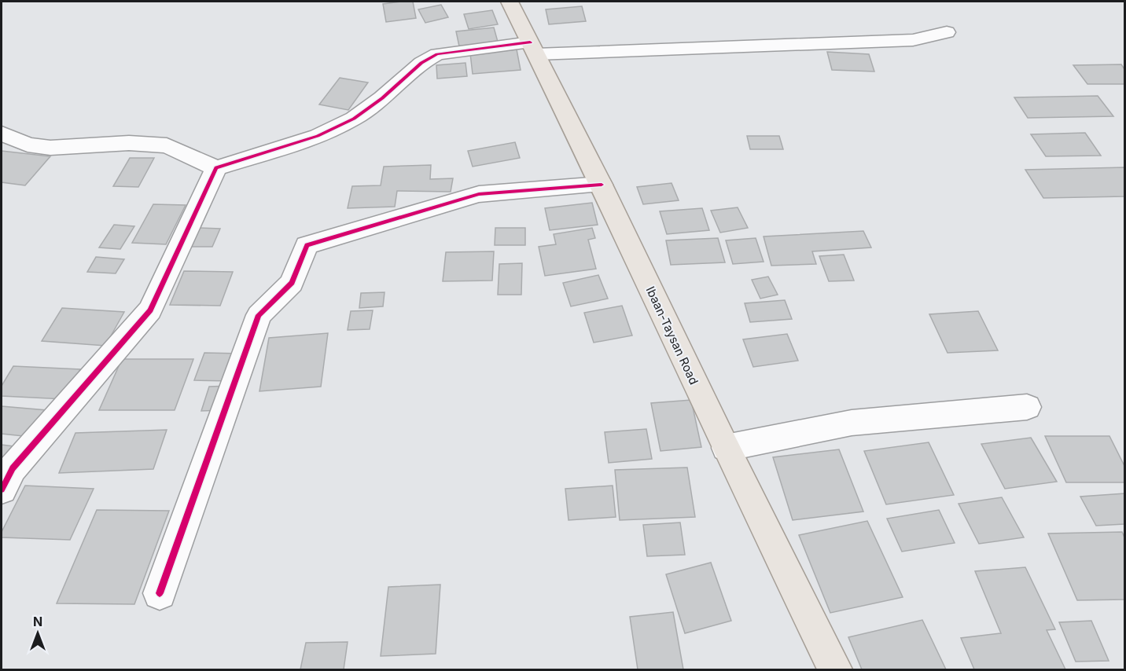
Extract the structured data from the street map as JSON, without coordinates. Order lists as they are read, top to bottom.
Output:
{
  "streets": {
    "main road": ["Ibaan-Taysan Road"]
  },
  "north": "top"
}
